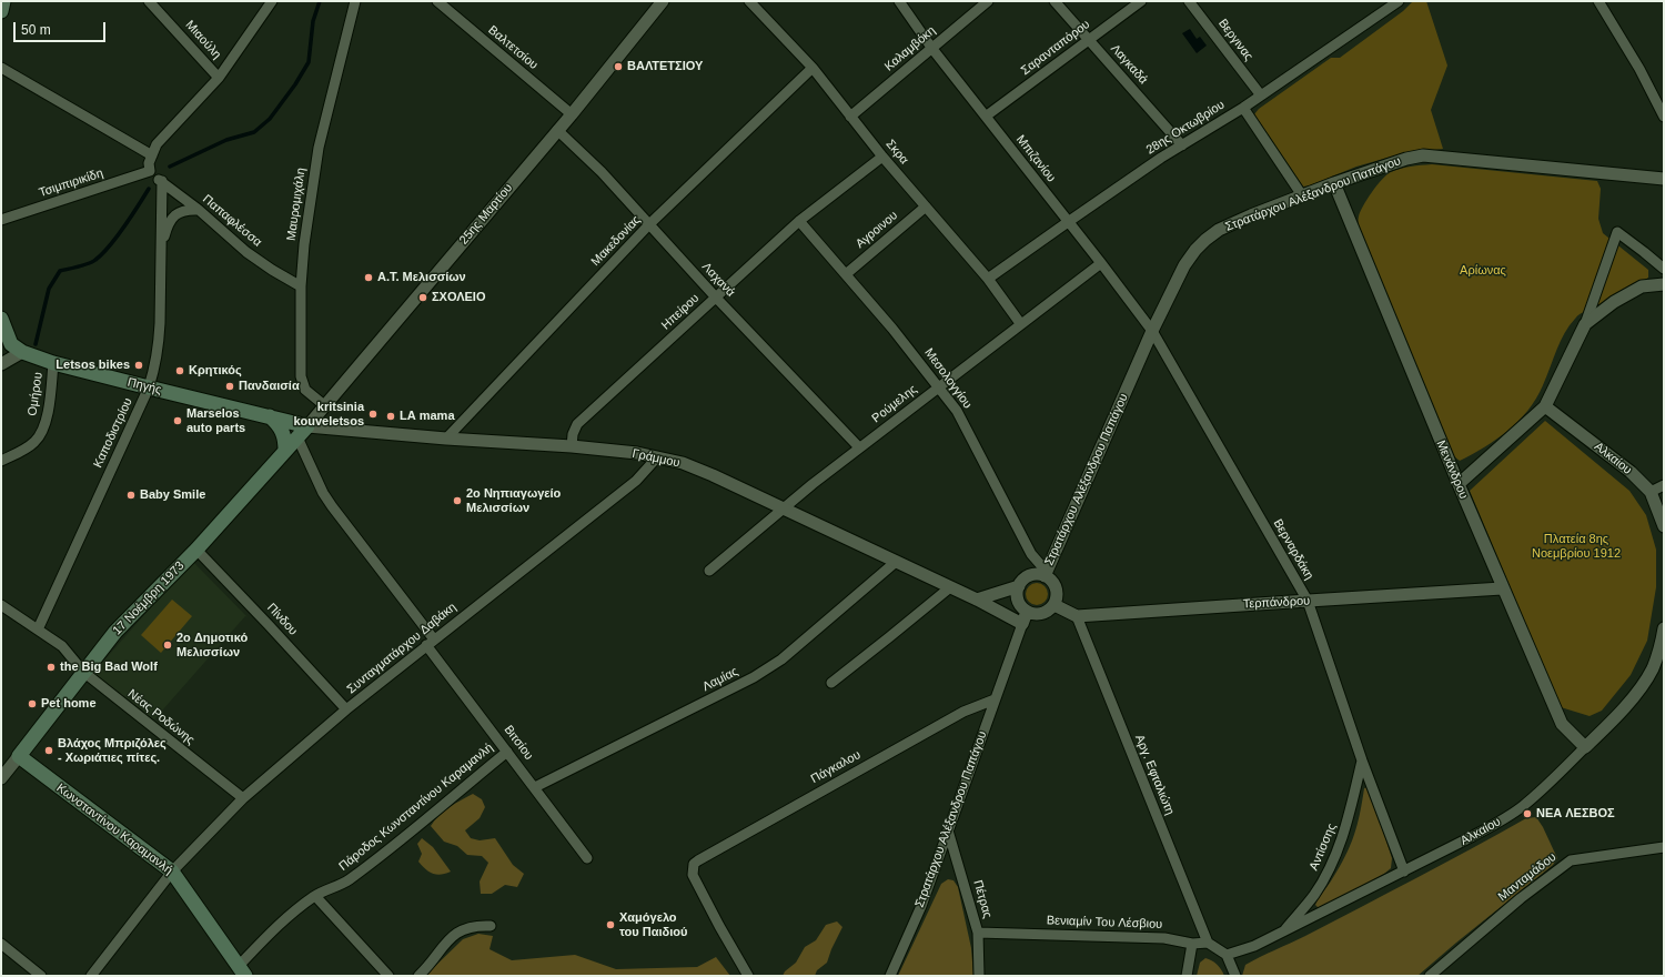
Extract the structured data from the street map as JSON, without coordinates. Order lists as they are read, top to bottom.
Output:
{
  "streets": {
    "main road": ["Πηγής", "17 Νοέμβρη 1973", "Κωνσταντίνου Καραμανλή"],
    "street": [
      "Μιαούλη",
      "Bεργινας",
      "Βαλτετσίου",
      "Σαρανταπόρου",
      "Καλαμβόκη",
      "Λαγκαδά",
      "28ης Οκτωβρίου",
      "Σκρα",
      "Μπιζανίου",
      "Τσιμπιρικίδη",
      "Στρατάρχου Αλέξανδρου Παπάγου",
      "Μαυρομιχάλη",
      "25ης Μαρτίου",
      "Παπαφλέσσα",
      "Αγροινου",
      "Μακεδονίας",
      "Λαχανά",
      "Ηπείρου",
      "Μεσολογγίου",
      "Ομήρου",
      "Ρούμελης",
      "Καποδιστρίου",
      "Γράμμου",
      "Αλκαίου",
      "Μενάνδρου",
      "Βερναρδάκη",
      "Τερπάνδρου",
      "Πίνδου",
      "Συνταγματάρχου Δαβάκη",
      "Λαμίας",
      "Νέας Ροδώνης",
      "Βιτσίου",
      "Πάγκαλου",
      "Αργ. Εφταλιώτη",
      "Πάροδος Κωνσταντίνου Καραμανλή",
      "Αντίσσης",
      "Μανταμάδου",
      "Πέτρας",
      "Βενιαμίν Του Λέσβιου"
    ]
  },
  "crossings": [
    ["Bεργινας", "28ης Οκτωβρίου"],
    ["Βαλτετσίου", "25ης Μαρτίου"],
    ["Σαρανταπόρου", "Λαγκαδά"],
    ["Σαρανταπόρου", "Μπιζανίου"],
    ["Καλαμβόκη", "Σκρα"],
    ["Καλαμβόκη", "Μπιζανίου"],
    ["Λαγκαδά", "28ης Οκτωβρίου"],
    ["28ης Οκτωβρίου", "Σκρα"],
    ["28ης Οκτωβρίου", "Μπιζανίου"],
    ["Σκρα", "Αγροινου"],
    ["Σκρα", "Μακεδονίας"],
    ["Σκρα", "Ηπείρου"],
    ["Σκρα", "Ρούμελης"],
    ["Μπιζανίου", "Στρατάρχου Αλέξανδρου Παπάγου"],
    ["Μπιζανίου", "Ρούμελης"],
    ["Μπιζανίου", "Βερναρδάκη"],
    ["Τσιμπιρικίδη", "Παπαφλέσσα"],
    ["Στρατάρχου Αλέξανδρου Παπάγου", "Μεσολογγίου"],
    ["Στρατάρχου Αλέξανδρου Παπάγου", "Γράμμου"],
    ["Στρατάρχου Αλέξανδρου Παπάγου", "Μενάνδρου"],
    ["Στρατάρχου Αλέξανδρου Παπάγου", "Βερναρδάκη"],
    ["Στρατάρχου Αλέξανδρου Παπάγου", "Πάγκαλου"],
    ["Στρατάρχου Αλέξανδρου Παπάγου", "Πέτρας"],
    ["Μαυρομιχάλη", "25ης Μαρτίου"],
    ["Μαυρομιχάλη", "Παπαφλέσσα"],
    ["25ης Μαρτίου", "Λαχανά"],
    ["25ης Μαρτίου", "Πηγής"],
    ["25ης Μαρτίου", "Γράμμου"],
    ["25ης Μαρτίου", "17 Νοέμβρη 1973"],
    ["Παπαφλέσσα", "Καποδιστρίου"],
    ["Αγροινου", "Μεσολογγίου"],
    ["Μακεδονίας", "Λαχανά"],
    ["Μακεδονίας", "Γράμμου"],
    ["Λαχανά", "Ηπείρου"],
    ["Λαχανά", "Ρούμελης"],
    ["Ηπείρου", "Μεσολογγίου"],
    ["Ηπείρου", "Γράμμου"],
    ["Μεσολογγίου", "Ρούμελης"],
    ["Πηγής", "Ομήρου"],
    ["Πηγής", "Καποδιστρίου"],
    ["Πηγής", "Γράμμου"],
    ["Πηγής", "17 Νοέμβρη 1973"],
    ["Ρούμελης", "Γράμμου"],
    ["Καποδιστρίου", "Νέας Ροδώνης"],
    ["Γράμμου", "17 Νοέμβρη 1973"],
    ["Γράμμου", "Συνταγματάρχου Δαβάκη"],
    ["Γράμμου", "Λαμίας"],
    ["Αλκαίου", "Μενάνδρου"],
    ["Αλκαίου", "Βερναρδάκη"],
    ["Αλκαίου", "Αντίσσης"],
    ["Μενάνδρου", "Τερπάνδρου"],
    ["Βερναρδάκη", "Τερπάνδρου"],
    ["Βερναρδάκη", "Αντίσσης"],
    ["17 Νοέμβρη 1973", "Πίνδου"],
    ["17 Νοέμβρη 1973", "Νέας Ροδώνης"],
    ["17 Νοέμβρη 1973", "Βιτσίου"],
    ["17 Νοέμβρη 1973", "Κωνσταντίνου Καραμανλή"],
    ["Τερπάνδρου", "Αργ. Εφταλιώτη"],
    ["Πίνδου", "Συνταγματάρχου Δαβάκη"],
    ["Συνταγματάρχου Δαβάκη", "Νέας Ροδώνης"],
    ["Συνταγματάρχου Δαβάκη", "Βιτσίου"],
    ["Συνταγματάρχου Δαβάκη", "Κωνσταντίνου Καραμανλή"],
    ["Λαμίας", "Βιτσίου"],
    ["Βιτσίου", "Πάροδος Κωνσταντίνου Καραμανλή"],
    ["Αργ. Εφταλιώτη", "Βενιαμίν Του Λέσβιου"],
    ["Πάροδος Κωνσταντίνου Καραμανλή", "Κωνσταντίνου Καραμανλή"],
    ["Πέτρας", "Βενιαμίν Του Λέσβιου"]
  ],
  "parks": ["Αρίωνας", "Πλατεία 8ης Νοεμβρίου 1912"],
  "places": [
    "ΒΑΛΤΕΤΣΙΟΥ",
    "Α.Τ. Μελισσίων",
    "ΣΧΟΛΕΙΟ",
    "Letsos bikes",
    "Κρητικός",
    "Πανδαισία",
    "kritsinia kouveletsos",
    "LA mama",
    "Marselos auto parts",
    "Baby Smile",
    "2ο Νηπιαγωγείο Μελισσίων",
    "2ο Δημοτικό Μελισσίων",
    "the Big Bad Wolf",
    "Pet home",
    "Βλάχος Μπριζόλες - Χωριάτιες πίτες.",
    "ΝΕΑ ΛΕΣΒΟΣ",
    "Χαμόγελο του Παιδιού"
  ],
  "scale_bar": "50 m"
}
